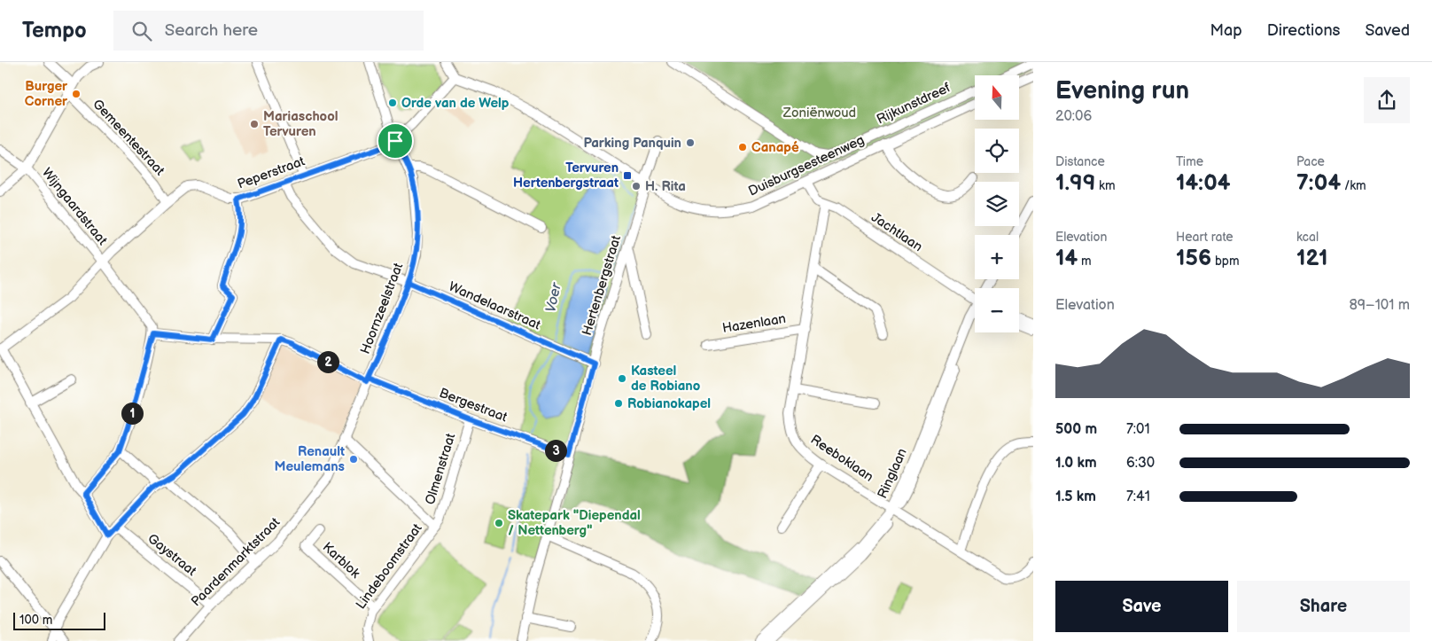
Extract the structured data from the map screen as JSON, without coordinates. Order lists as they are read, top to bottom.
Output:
{
  "streets": {
    "street": [
      "Rijkunstdreef",
      "Gemeentestraat",
      "Duisburgsesteenweg",
      "Peperstraat",
      "Wijngaardstraat",
      "Jachtlaan",
      "Hertenbergstraat",
      "Wandelaarstraat",
      "Hoornzeelstraat",
      "Hazenlaan",
      "Bergestraat",
      "Reeboklaan",
      "Olmenstraat",
      "Ringlaan",
      "Gaystraat",
      "Karblok",
      "Paardenmarktstraat",
      "Lindeboomstraat"
    ]
  },
  "crossings": [
    ["Gemeentestraat", "Peperstraat"],
    ["Duisburgsesteenweg", "Jachtlaan"],
    ["Duisburgsesteenweg", "Hertenbergstraat"],
    ["Peperstraat", "Wijngaardstraat"],
    ["Peperstraat", "Wandelaarstraat"],
    ["Peperstraat", "Hoornzeelstraat"],
    ["Jachtlaan", "Reeboklaan"],
    ["Hertenbergstraat", "Wandelaarstraat"],
    ["Hertenbergstraat", "Bergestraat"],
    ["Wandelaarstraat", "Hoornzeelstraat"],
    ["Hoornzeelstraat", "Bergestraat"],
    ["Hoornzeelstraat", "Paardenmarktstraat"],
    ["Hazenlaan", "Reeboklaan"],
    ["Bergestraat", "Olmenstraat"],
    ["Bergestraat", "Paardenmarktstraat"],
    ["Reeboklaan", "Ringlaan"],
    ["Olmenstraat", "Lindeboomstraat"],
    ["Gaystraat", "Paardenmarktstraat"],
    ["Karblok", "Lindeboomstraat"],
    ["Paardenmarktstraat", "Lindeboomstraat"]
  ],
  "water": ["Voer"],
  "parks": ["Zoniënwoud"],
  "places": {
    "other": [
      "Burger Corner",
      "Orde van de Welp",
      "Mariaschool Tervuren",
      "Parking Panquin",
      "Canapé",
      "H. Rita",
      "Kasteel de Robiano",
      "Robianokapel",
      "Renault Meulemans",
      "Skatepark \"Diependal / Nettenberg\""
    ],
    "transit": ["Tervuren Hertenbergstraat"]
  },
  "scale_bar": "100 m",
  "north": "top",
  "page": {
    "header": "Tempo",
    "search": "Search here",
    "nav": ["Map", "Directions", "Saved"],
    "heading": ["Evening run", "20:06"],
    "map_buttons": ["+", "−"],
    "stats": [
      ["Distance", "1.99 km"],
      ["Time", "14:04"],
      ["Pace", "7:04 /km"],
      ["Elevation", "14 m"],
      ["Heart rate", "156 bpm"],
      ["kcal", "121"]
    ],
    "chart": ["Elevation", "89–101 m"],
    "pins": ["2", "1", "3"],
    "list": [
      {
        "name": "500 m",
        "note": "7:01"
      },
      {
        "name": "1.0 km",
        "note": "6:30"
      },
      {
        "name": "1.5 km",
        "note": "7:41"
      }
    ],
    "buttons": ["Save", "Share"],
    "scale": "100 m"
  }
}
